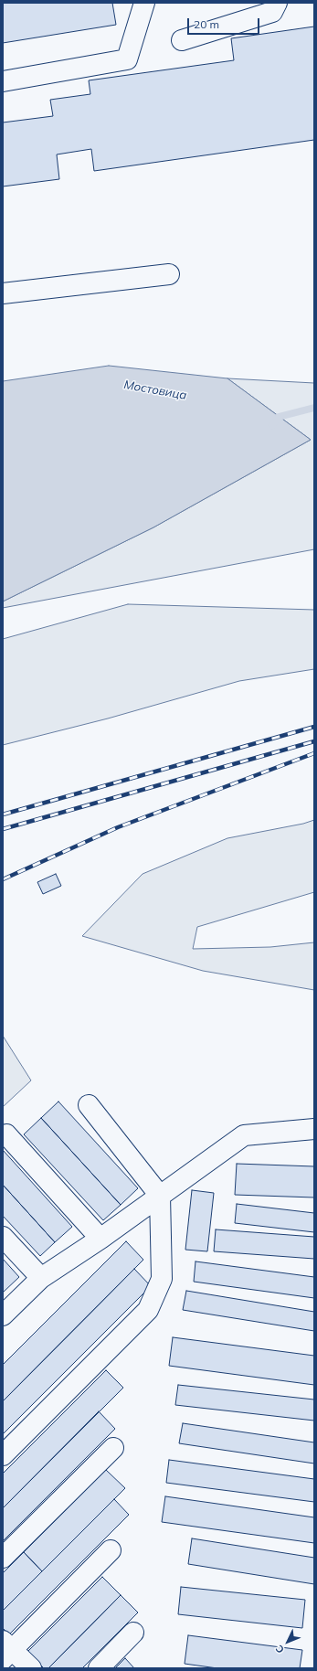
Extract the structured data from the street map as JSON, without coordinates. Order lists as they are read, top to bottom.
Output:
{
  "water": ["Мостовица"],
  "scale_bar": "20 m",
  "north": "bottom left"
}
